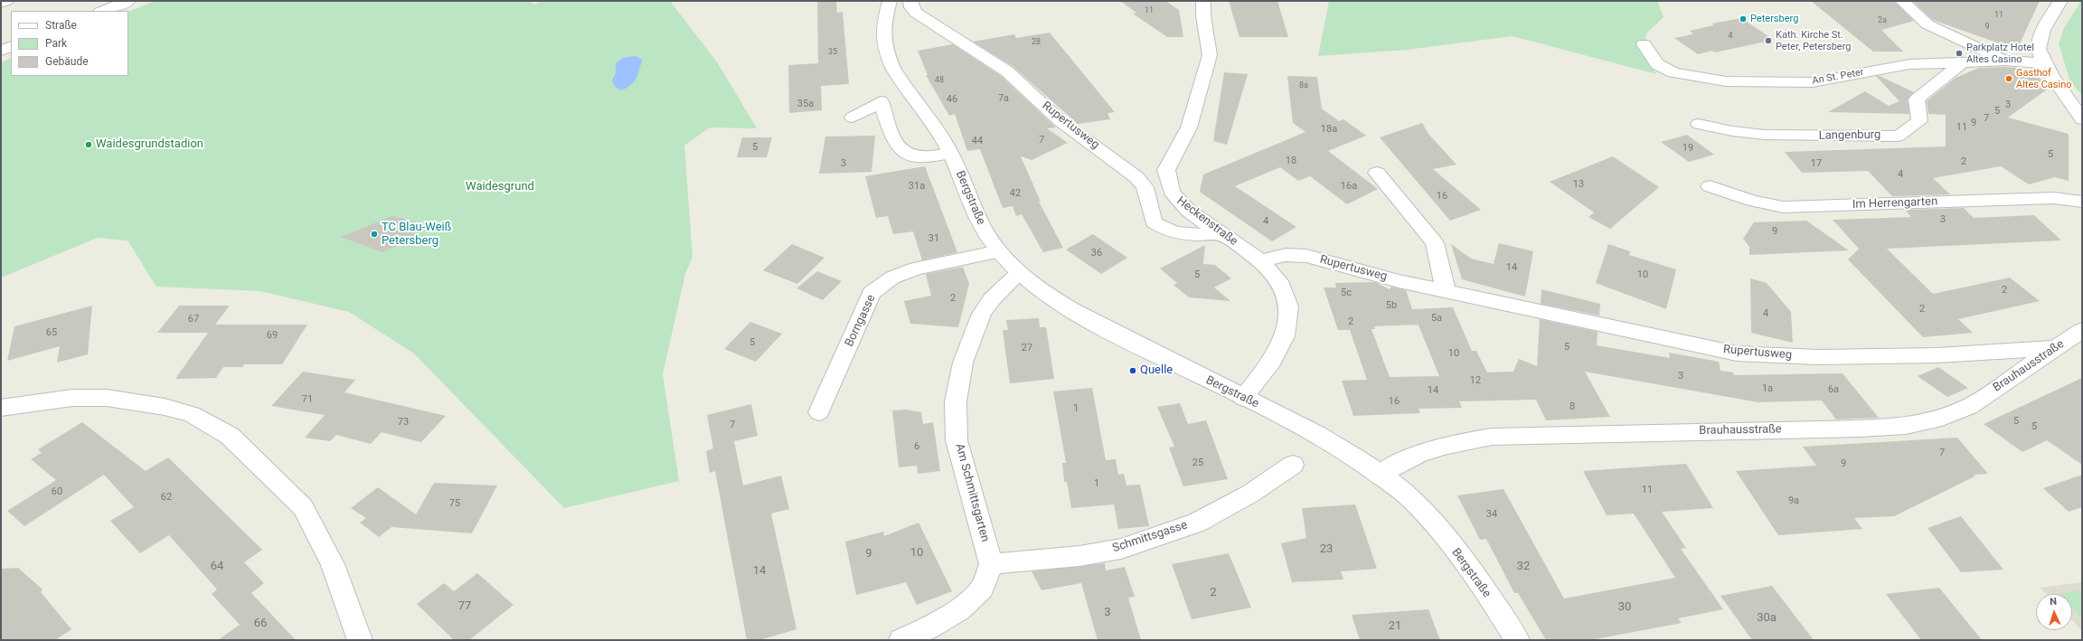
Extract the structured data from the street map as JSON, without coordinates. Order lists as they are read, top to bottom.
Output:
{
  "streets": {
    "street": [
      "An St. Peter",
      "Rupertusweg",
      "Langenburg",
      "Bergstraße",
      "Im Herrengarten",
      "Heckenstraße",
      "Borngasse",
      "Brauhausstraße",
      "Am Schmittsgarten",
      "Schmittsgasse"
    ]
  },
  "crossings": [
    ["An St. Peter", "Langenburg"],
    ["Rupertusweg", "Heckenstraße"],
    ["Rupertusweg", "Brauhausstraße"],
    ["Bergstraße", "Heckenstraße"],
    ["Bergstraße", "Borngasse"],
    ["Bergstraße", "Brauhausstraße"],
    ["Bergstraße", "Am Schmittsgarten"],
    ["Am Schmittsgarten", "Schmittsgasse"]
  ],
  "parks": ["Waidesgrund"],
  "places": [
    "Petersberg",
    "Kath. Kirche St. Peter, Petersberg",
    "Parkplatz Hotel Altes Casino",
    "Gasthof Altes Casino",
    "Waidesgrundstadion",
    "TC Blau-Weiß Petersberg",
    "Quelle"
  ],
  "house_numbers": [
    "11",
    "11",
    "2a",
    "9",
    "4",
    "28",
    "35",
    "48",
    "8a",
    "7a",
    "46",
    "35a",
    "3",
    "5",
    "7",
    "9",
    "11",
    "18a",
    "7",
    "44",
    "5",
    "19",
    "5",
    "18",
    "2",
    "3",
    "17",
    "4",
    "13",
    "31a",
    "16a",
    "42",
    "16",
    "3",
    "4",
    "9",
    "31",
    "36",
    "14",
    "5",
    "10",
    "2",
    "5c",
    "2",
    "5b",
    "2",
    "4",
    "5a",
    "67",
    "2",
    "65",
    "69",
    "5",
    "5",
    "27",
    "10",
    "3",
    "12",
    "1a",
    "6a",
    "14",
    "71",
    "16",
    "8",
    "1",
    "5",
    "73",
    "7",
    "5",
    "6",
    "7",
    "25",
    "9",
    "1",
    "11",
    "60",
    "62",
    "9a",
    "75",
    "34",
    "23",
    "10",
    "9",
    "64",
    "32",
    "14",
    "2",
    "77",
    "30",
    "3",
    "30a",
    "66",
    "21"
  ],
  "legend": ["Straße", "Park", "Gebäude"],
  "north": "top"
}
